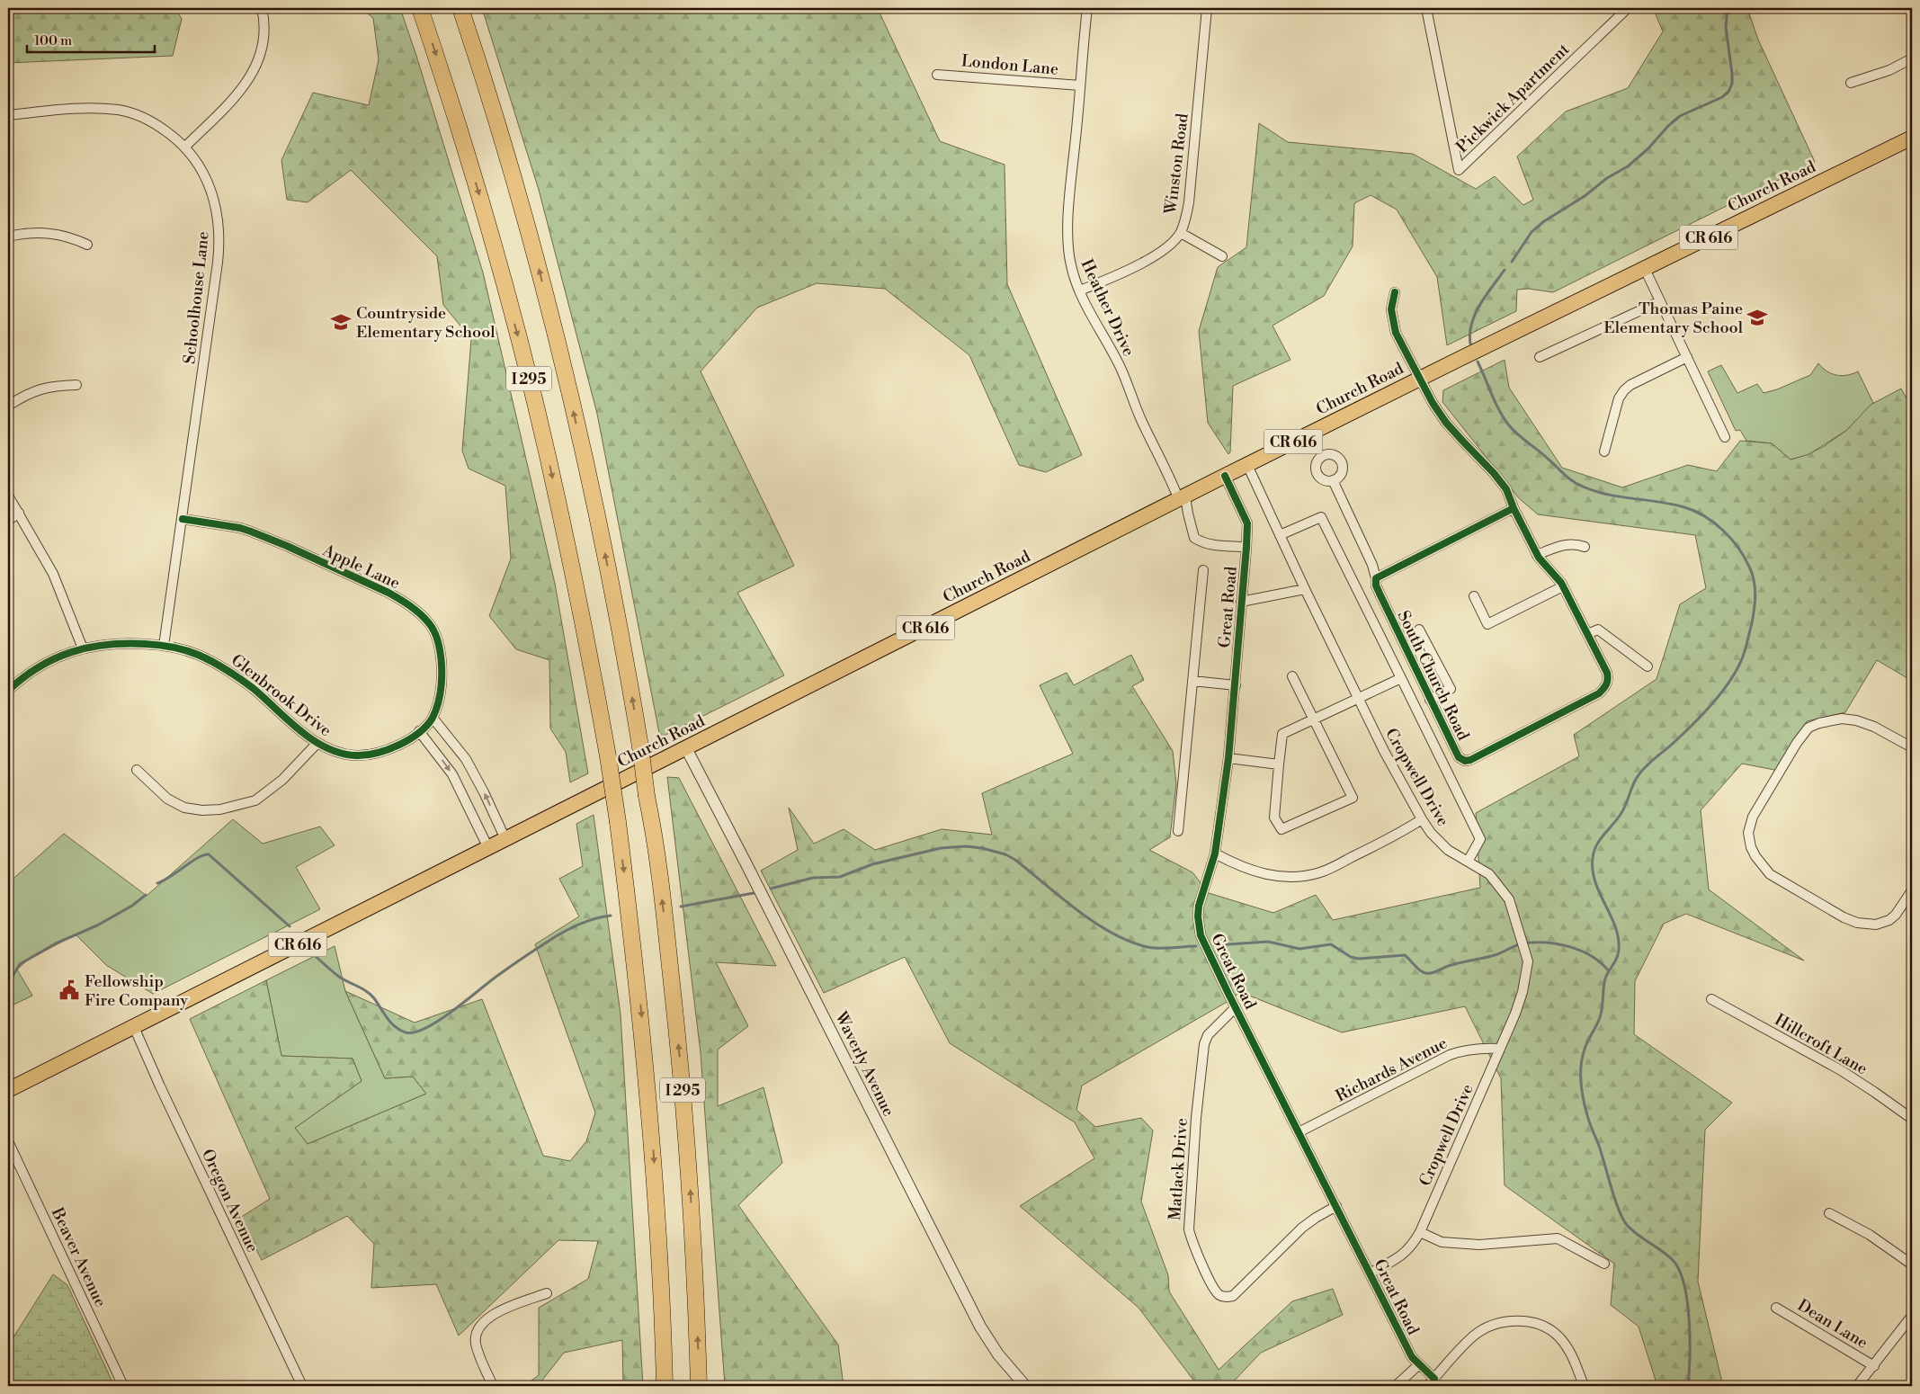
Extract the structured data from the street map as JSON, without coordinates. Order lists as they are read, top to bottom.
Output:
{
  "streets": {
    "highway": ["I 295"],
    "main road": ["Church Road", "CR 616"],
    "street": [
      "London Lane",
      "Pickwick Apartment",
      "Winston Road",
      "Schoolhouse Lane",
      "Heather Drive",
      "Apple Lane",
      "Great Road",
      "South Church Road",
      "Glenbrook Drive",
      "Cropwell Drive",
      "Hillcroft Lane",
      "Waverly Avenue",
      "Richards Avenue",
      "Matlack Drive",
      "Oregon Avenue",
      "Beaver Avenue",
      "Dean Lane"
    ]
  },
  "crossings": [
    ["London Lane", "Heather Drive"],
    ["Winston Road", "Heather Drive"],
    ["Church Road", "Heather Drive"],
    ["Church Road", "Great Road"],
    ["Church Road", "South Church Road"],
    ["Church Road", "Cropwell Drive"],
    ["Church Road", "Waverly Avenue"],
    ["Church Road", "Oregon Avenue"],
    ["Schoolhouse Lane", "Apple Lane"],
    ["Schoolhouse Lane", "Glenbrook Drive"],
    ["Heather Drive", "Great Road"],
    ["Apple Lane", "Glenbrook Drive"],
    ["Great Road", "Cropwell Drive"],
    ["Great Road", "Richards Avenue"],
    ["Great Road", "Matlack Drive"],
    ["Cropwell Drive", "Richards Avenue"]
  ],
  "places": {
    "school or university": ["Thomas Paine Elementary School", "Countryside Elementary School"],
    "public building": ["Fellowship Fire Company"]
  },
  "scale_bar": "100 m"
}
